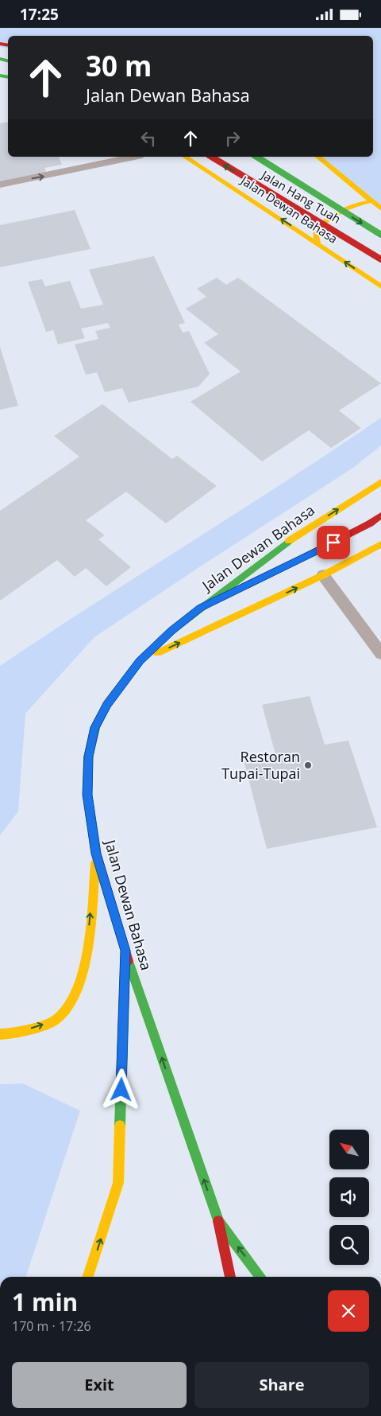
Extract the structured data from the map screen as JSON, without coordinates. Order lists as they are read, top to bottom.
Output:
{
  "streets": {
    "main road": ["Jalan Hang Tuah", "Jalan Dewan Bahasa"]
  },
  "places": ["Restoran Tupai-Tupai"],
  "north": "top left",
  "page": {
    "status": "17:25",
    "turn": ["30 m", "Jalan Dewan Bahasa"],
    "heading": ["1 min", "170 m · 17:26"],
    "buttons": ["Exit", "Share"]
  }
}
